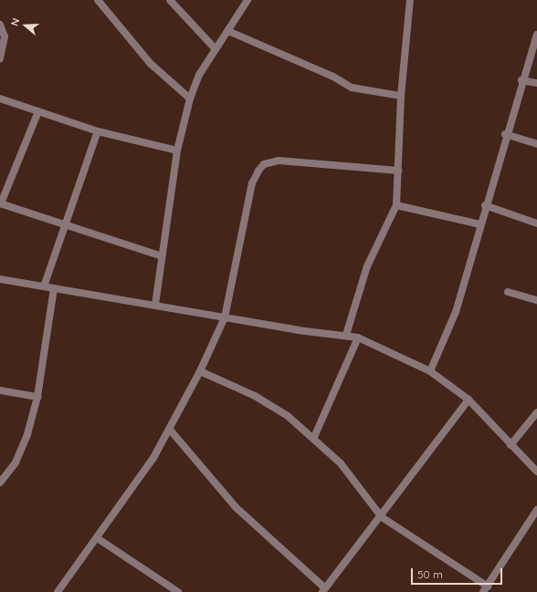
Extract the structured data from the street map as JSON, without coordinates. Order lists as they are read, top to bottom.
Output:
{
  "scale_bar": "50 m",
  "north": "left"
}
